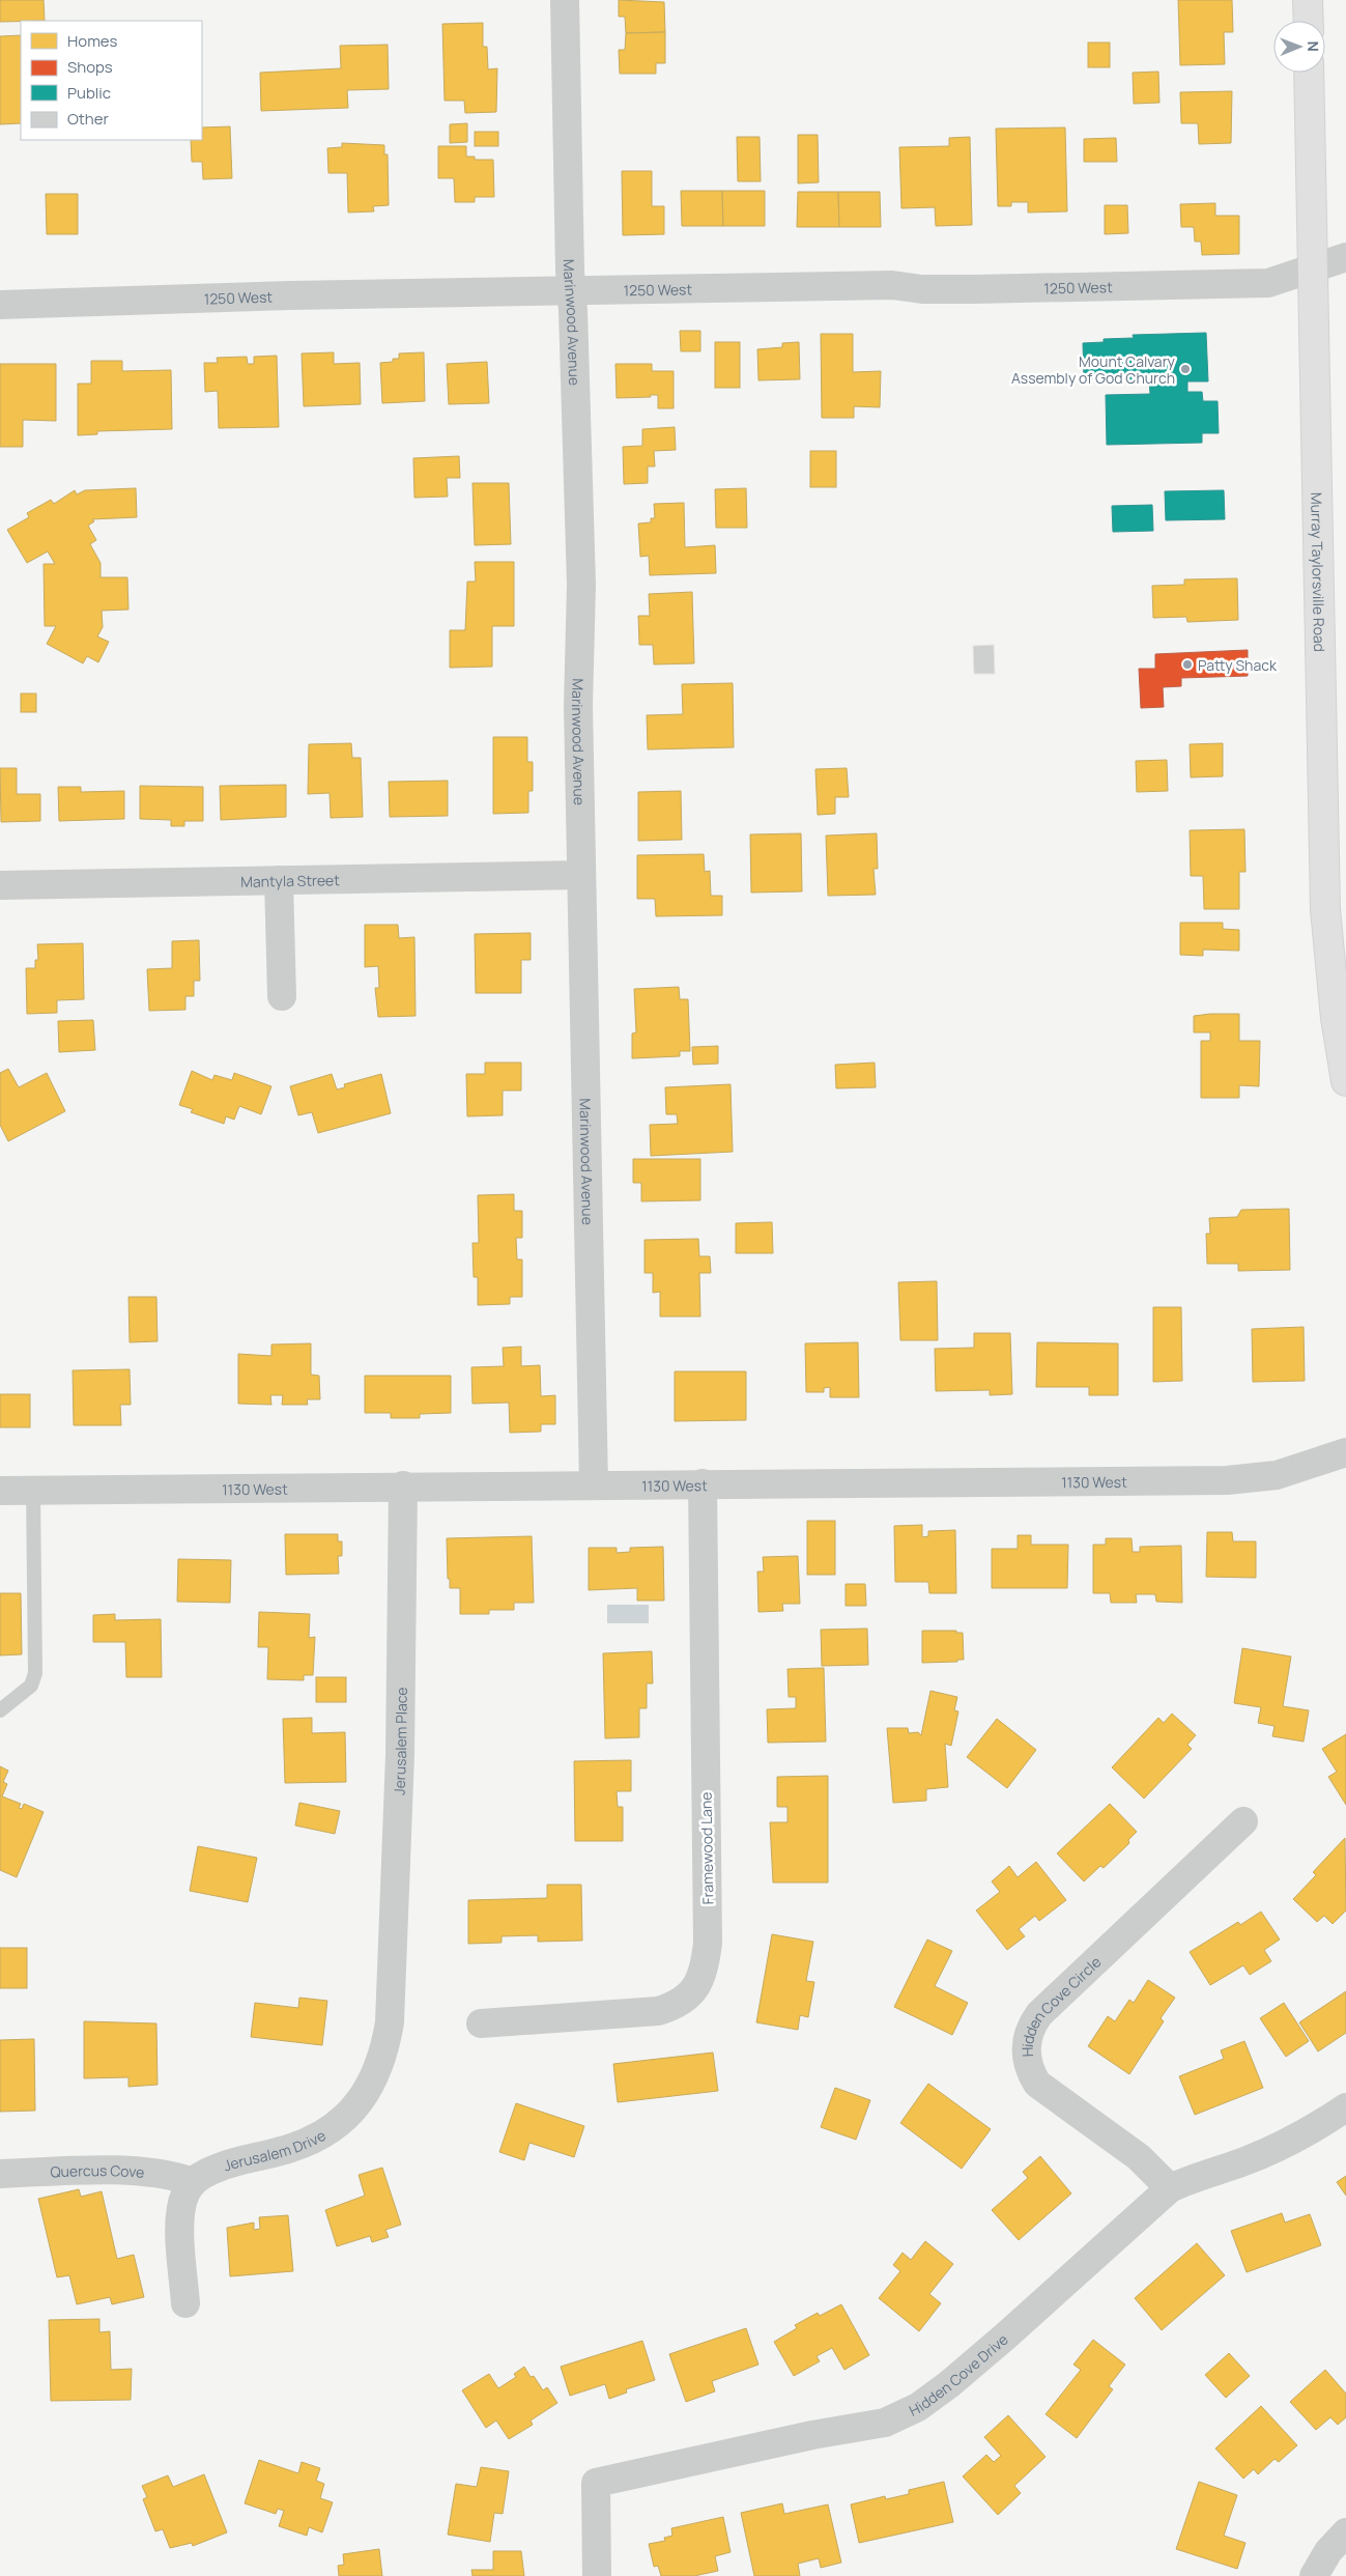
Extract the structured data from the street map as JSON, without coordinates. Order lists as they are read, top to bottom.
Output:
{
  "streets": {
    "street": [
      "1250 West",
      "Marinwood Avenue",
      "Murray Taylorsville Road",
      "Mantyla Street",
      "1130 West",
      "Jerusalem Place",
      "Framewood Lane",
      "Hidden Cove Circle",
      "Jerusalem Drive",
      "Quercus Cove",
      "Hidden Cove Drive"
    ]
  },
  "crossings": [
    ["1250 West", "Marinwood Avenue"],
    ["1250 West", "Murray Taylorsville Road"],
    ["Marinwood Avenue", "Mantyla Street"],
    ["Marinwood Avenue", "1130 West"],
    ["1130 West", "Jerusalem Place"],
    ["1130 West", "Framewood Lane"],
    ["Jerusalem Place", "Jerusalem Drive"],
    ["Hidden Cove Circle", "Hidden Cove Drive"],
    ["Jerusalem Drive", "Quercus Cove"]
  ],
  "places": ["Mount Calvary Assembly of God Church", "Patty Shack"],
  "legend": [
    "Homes",
    "Shops",
    "Public",
    "Other"
  ],
  "north": "right"
}
